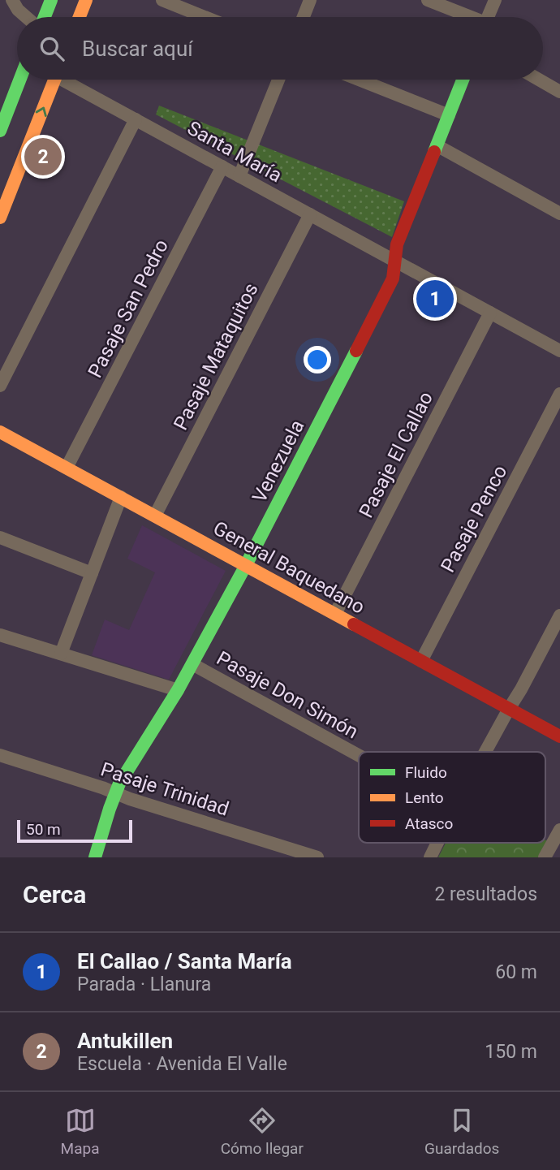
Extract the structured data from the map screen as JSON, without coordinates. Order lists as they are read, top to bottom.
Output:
{
  "streets": {
    "street": [
      "Santa María",
      "Pasaje San Pedro",
      "Pasaje Mataquitos",
      "Pasaje El Callao",
      "Venezuela",
      "Pasaje Penco",
      "General Baquedano",
      "Pasaje Don Simón",
      "Pasaje Trinidad"
    ]
  },
  "crossings": [
    ["Santa María", "Pasaje San Pedro"],
    ["Santa María", "Pasaje Mataquitos"],
    ["Santa María", "Pasaje El Callao"],
    ["Santa María", "Venezuela"],
    ["Pasaje San Pedro", "General Baquedano"],
    ["Pasaje Mataquitos", "General Baquedano"],
    ["Pasaje El Callao", "General Baquedano"],
    ["Venezuela", "General Baquedano"],
    ["Venezuela", "Pasaje Don Simón"],
    ["Venezuela", "Pasaje Trinidad"],
    ["Pasaje Penco", "General Baquedano"]
  ],
  "legend": ["Fluido", "Lento", "Atasco"],
  "scale_bar": "50 m",
  "page": {
    "search": "Buscar aquí",
    "pins": ["2", "1"],
    "scale": "50 m",
    "heading": ["Cerca", "2 resultados"],
    "list": [
      {
        "mark": "1",
        "name": "El Callao / Santa María",
        "note": "Parada · Llanura",
        "value": "60 m"
      },
      {
        "mark": "2",
        "name": "Antukillen",
        "note": "Escuela · Avenida El Valle",
        "value": "150 m"
      }
    ],
    "nav": ["Mapa", "Cómo llegar", "Guardados"]
  }
}
